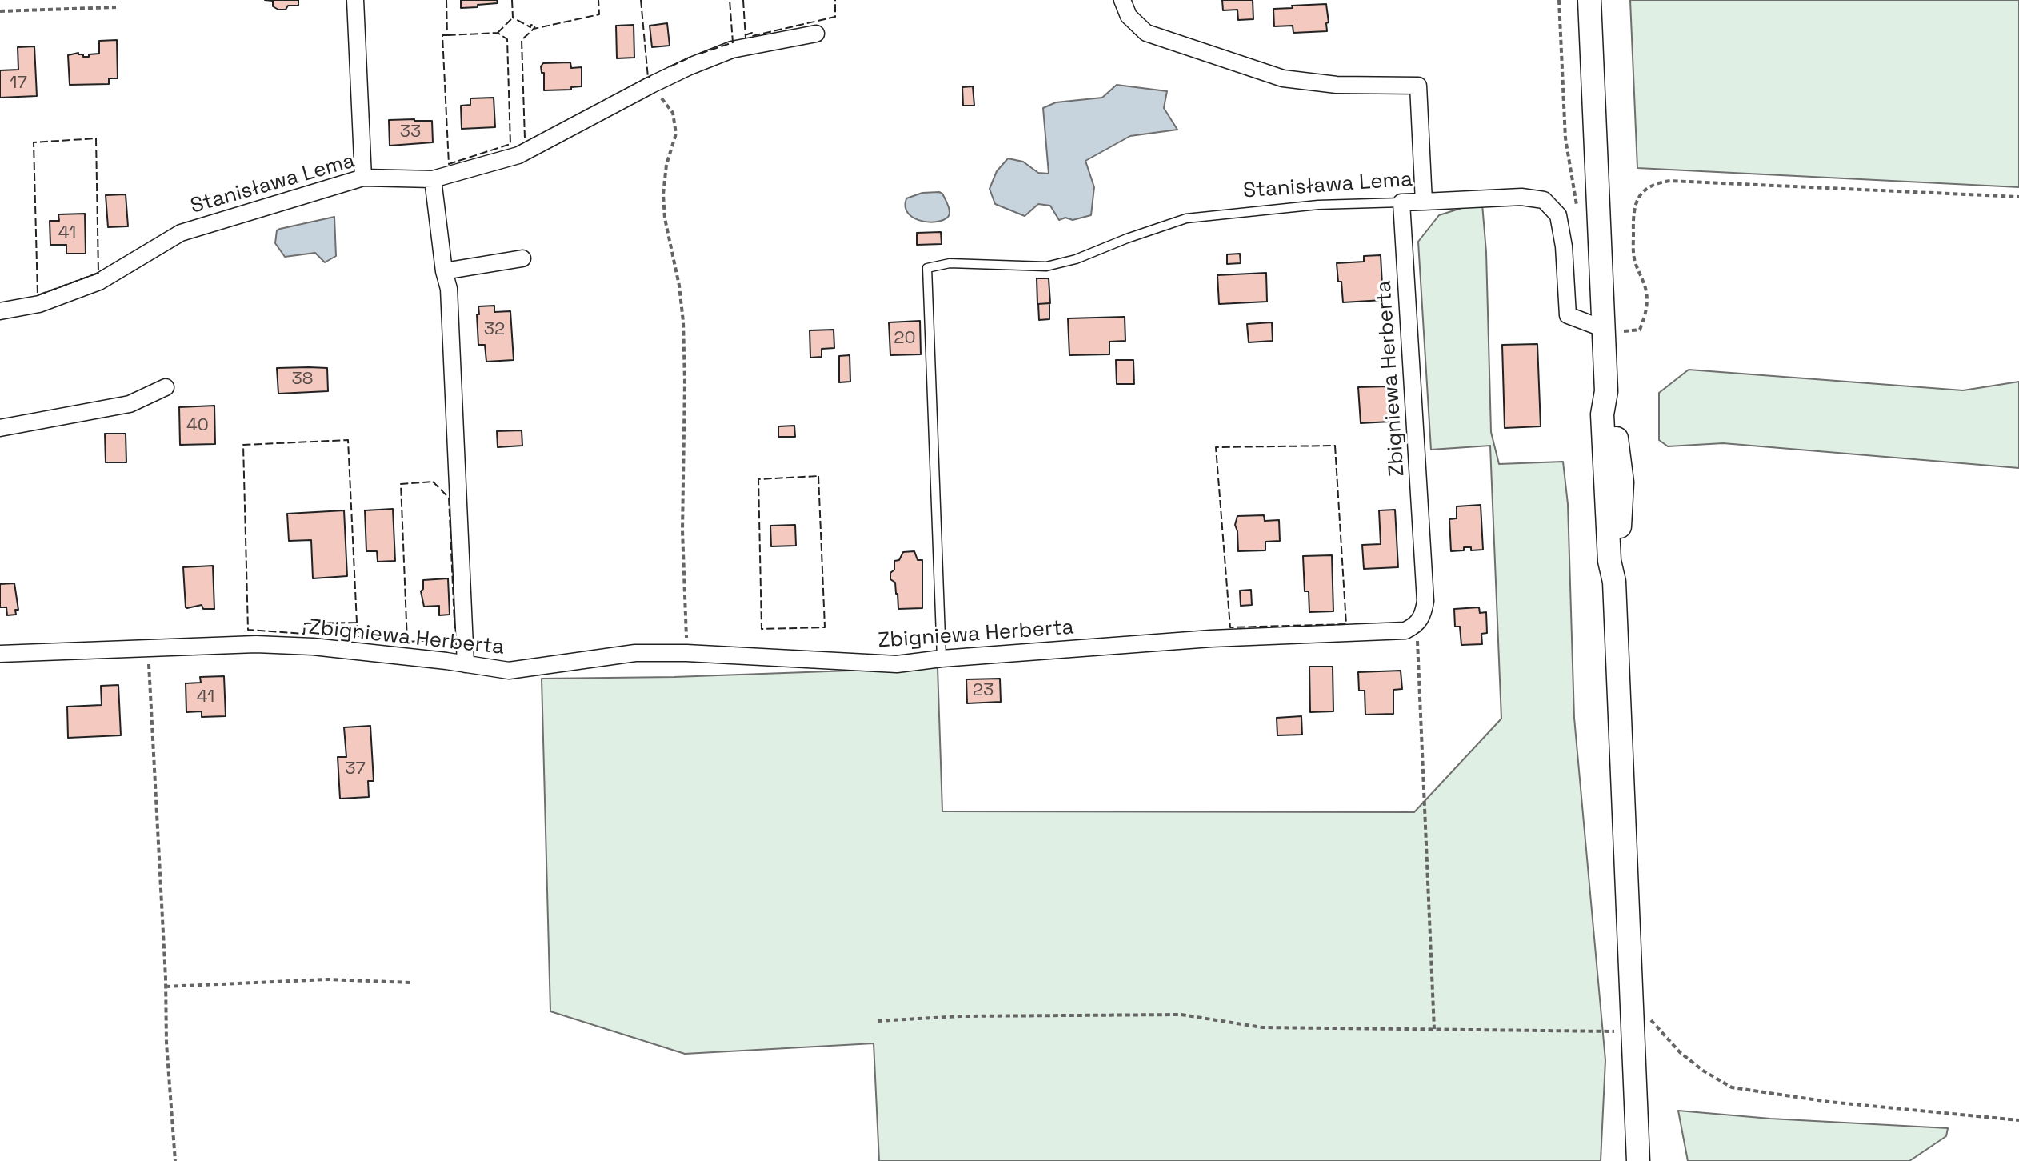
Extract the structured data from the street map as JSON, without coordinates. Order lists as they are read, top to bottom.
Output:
{
  "streets": {
    "street": ["Stanisława Lema", "Zbigniewa Herberta"]
  },
  "crossings": [
    ["Stanisława Lema", "Zbigniewa Herberta"]
  ],
  "house_numbers": [
    "17",
    "33",
    "41",
    "32",
    "20",
    "38",
    "40",
    "23",
    "41",
    "37"
  ]
}
